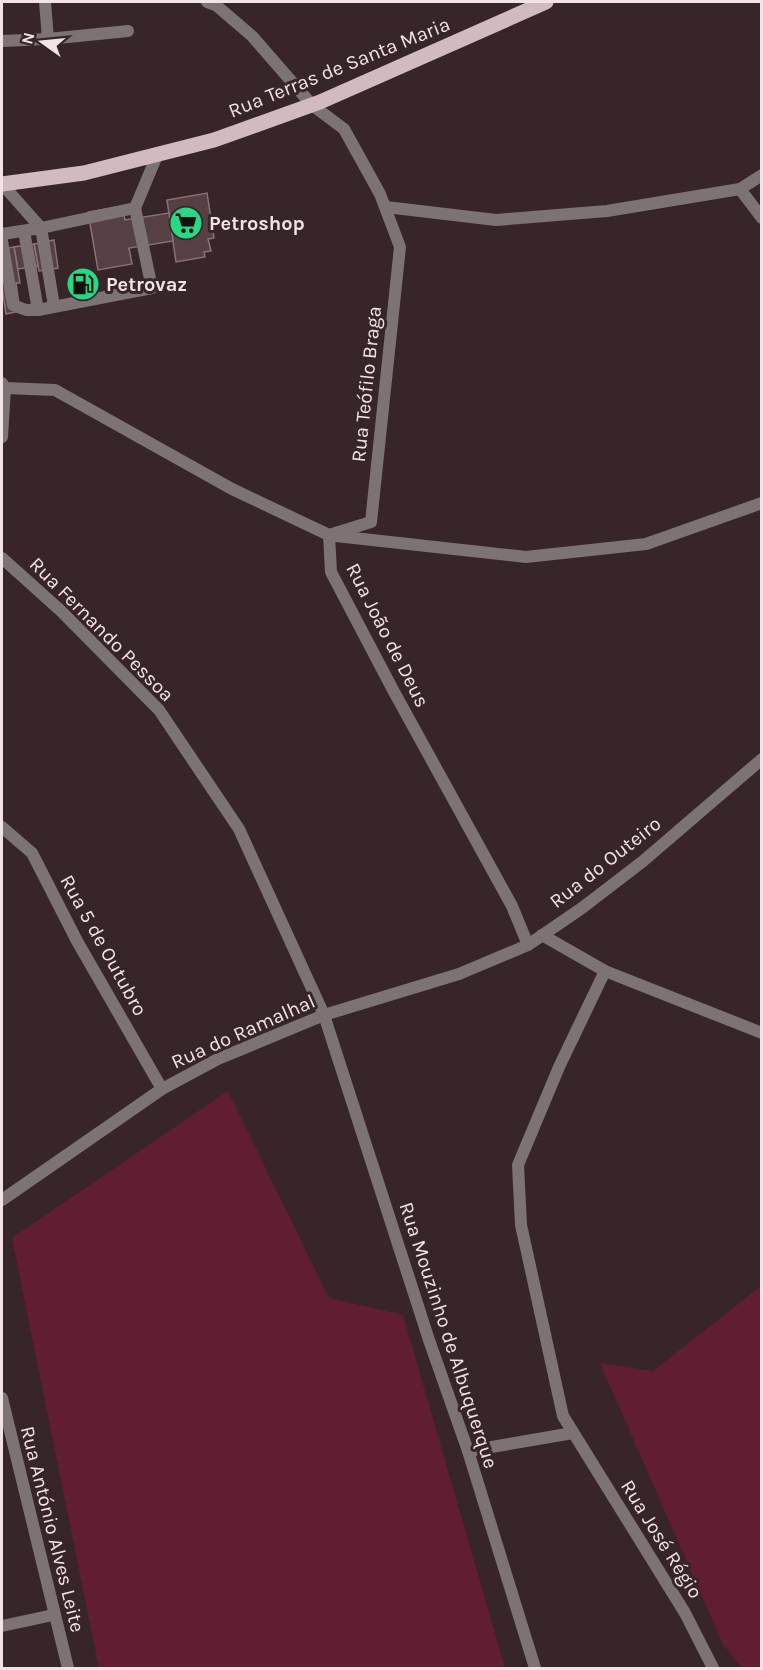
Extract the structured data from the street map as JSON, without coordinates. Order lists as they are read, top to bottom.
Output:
{
  "streets": {
    "main road": ["Rua Terras de Santa Maria"],
    "street": [
      "Rua Teófilo Braga",
      "Rua Fernando Pessoa",
      "Rua João de Deus",
      "Rua do Outeiro",
      "Rua 5 de Outubro",
      "Rua do Ramalhal",
      "Rua Mouzinho de Albuquerque",
      "Rua António Alves Leite",
      "Rua José Régio"
    ]
  },
  "crossings": [
    ["Rua Teófilo Braga", "Rua João de Deus"],
    ["Rua Fernando Pessoa", "Rua do Ramalhal"],
    ["Rua Fernando Pessoa", "Rua Mouzinho de Albuquerque"],
    ["Rua João de Deus", "Rua do Outeiro"],
    ["Rua do Outeiro", "Rua do Ramalhal"],
    ["Rua 5 de Outubro", "Rua do Ramalhal"],
    ["Rua do Ramalhal", "Rua Mouzinho de Albuquerque"]
  ],
  "places": {
    "supermarket": ["Petroshop"],
    "fuel station": ["Petrovaz"]
  },
  "north": "left"
}
